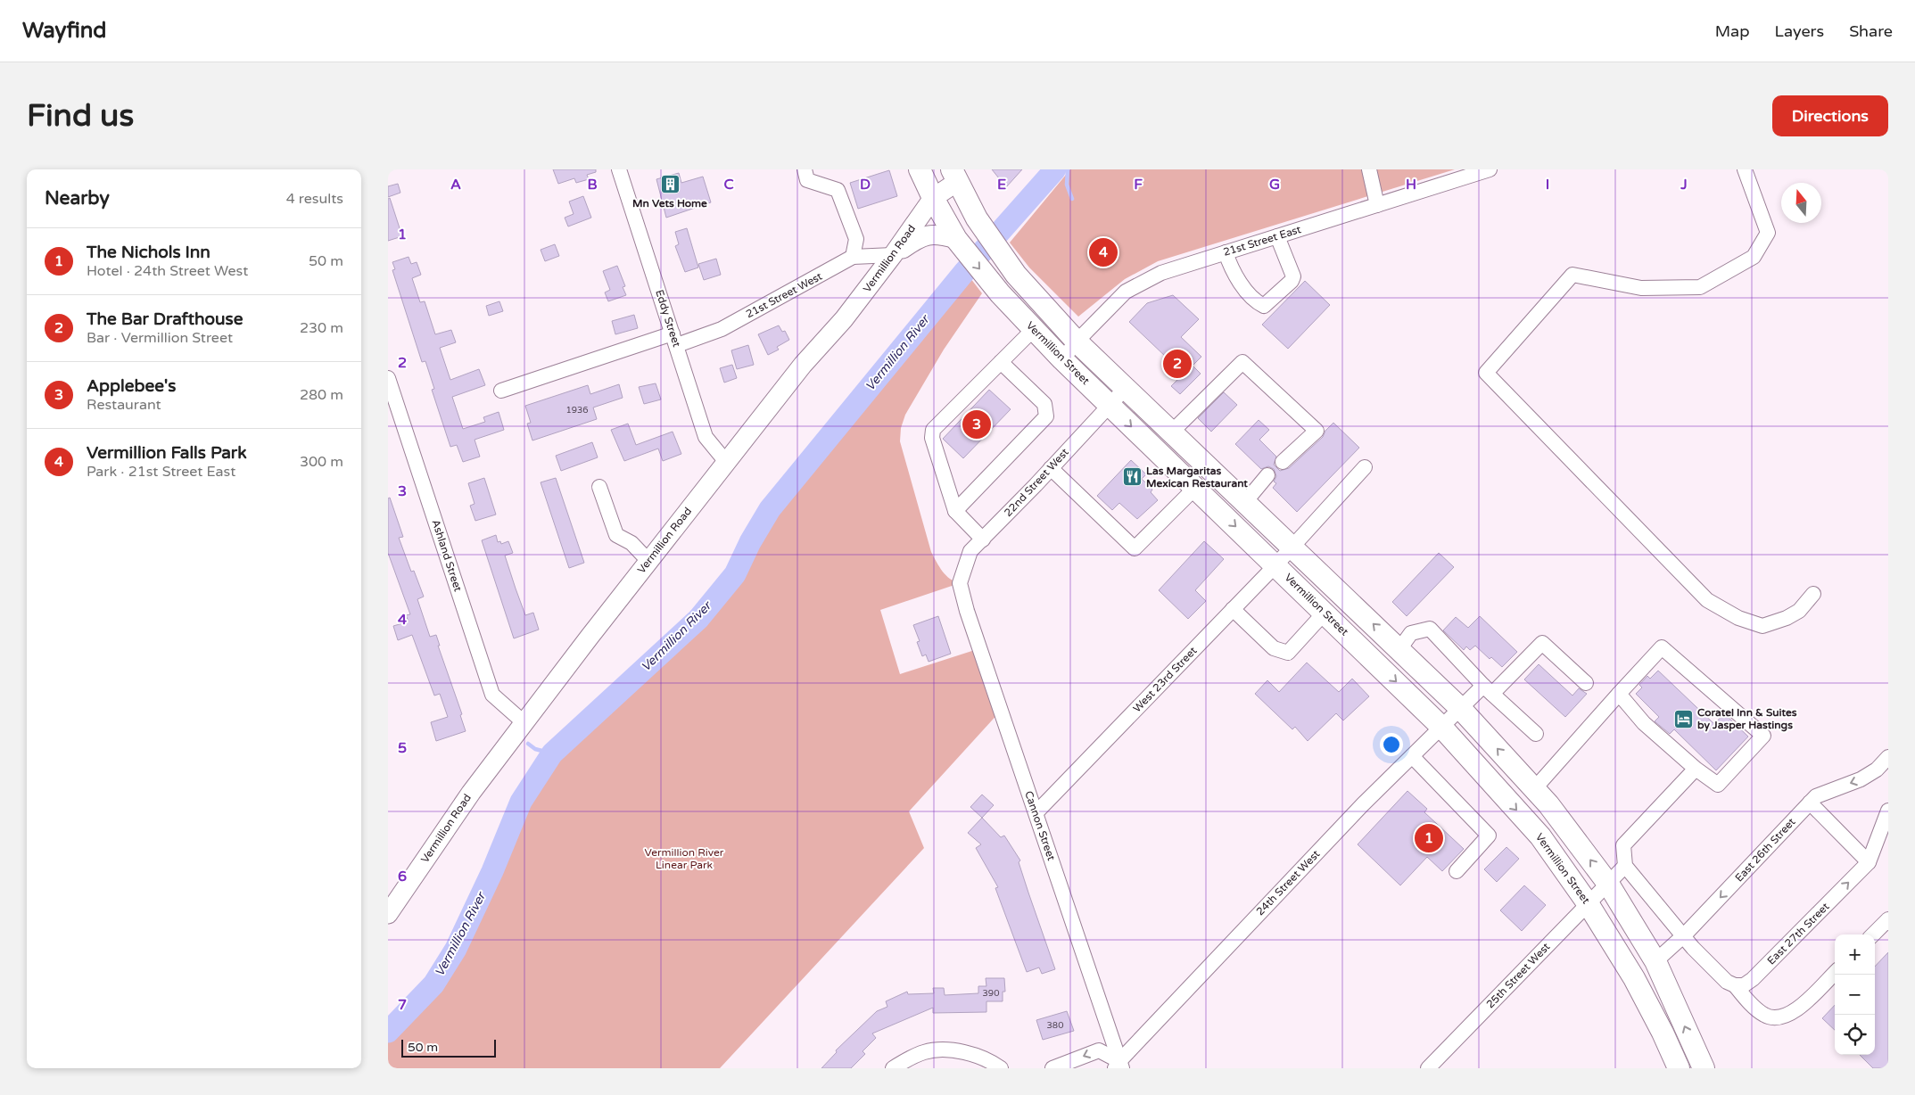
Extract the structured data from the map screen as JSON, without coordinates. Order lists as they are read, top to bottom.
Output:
{
  "streets": {
    "highway": ["Vermillion Street"],
    "main road": ["Vermillion Road"],
    "street": [
      "21st Street East",
      "21st Street West",
      "Eddy Street",
      "22nd Street West",
      "Ashland Street",
      "West 23rd Street",
      "Cannon Street",
      "East 26th Street",
      "24th Street West",
      "East 27th Street",
      "25th Street West"
    ]
  },
  "crossings": [
    ["21st Street East", "Vermillion Street"],
    ["Vermillion Road", "21st Street West"],
    ["Vermillion Road", "Eddy Street"],
    ["Vermillion Road", "Vermillion Street"],
    ["Vermillion Road", "Ashland Street"],
    ["21st Street West", "Eddy Street"],
    ["Vermillion Street", "22nd Street West"],
    ["Vermillion Street", "West 23rd Street"],
    ["Vermillion Street", "East 26th Street"],
    ["Vermillion Street", "24th Street West"],
    ["Vermillion Street", "25th Street West"],
    ["22nd Street West", "Cannon Street"],
    ["West 23rd Street", "Cannon Street"],
    ["Cannon Street", "24th Street West"]
  ],
  "one_way": ["East 27th Street"],
  "water": ["Vermillion River"],
  "parks": ["Vermillion River Linear Park"],
  "places": {
    "building": ["Mn Vets Home"],
    "restaurant": ["Las Margaritas Mexican Restaurant"],
    "hotel": ["Coratel Inn & Suites by Jasper Hastings"]
  },
  "house_numbers": ["1936", "390", "380"],
  "scale_bar": "50 m",
  "north": "top",
  "page": {
    "header": "Wayfind",
    "nav": ["Map", "Layers", "Share"],
    "buttons": "Directions",
    "title": "Find us",
    "heading": ["Nearby", "4 results"],
    "list": [
      {
        "mark": "1",
        "name": "The Nichols Inn",
        "note": "Hotel · 24th Street West",
        "value": "50 m"
      },
      {
        "mark": "2",
        "name": "The Bar Drafthouse",
        "note": "Bar · Vermillion Street",
        "value": "230 m"
      },
      {
        "mark": "3",
        "name": "Applebee's",
        "note": "Restaurant",
        "value": "280 m"
      },
      {
        "mark": "4",
        "name": "Vermillion Falls Park",
        "note": "Park · 21st Street East",
        "value": "300 m"
      }
    ],
    "pins": [
      "4",
      "2",
      "3",
      "1"
    ],
    "map_buttons": ["+", "−"],
    "scale": "50 m"
  },
  "grid": {
    "columns": [
      "A",
      "B",
      "C",
      "D",
      "E",
      "F",
      "G",
      "H",
      "I",
      "J"
    ],
    "rows": [
      "1",
      "2",
      "3",
      "4",
      "5",
      "6",
      "7"
    ]
  }
}
